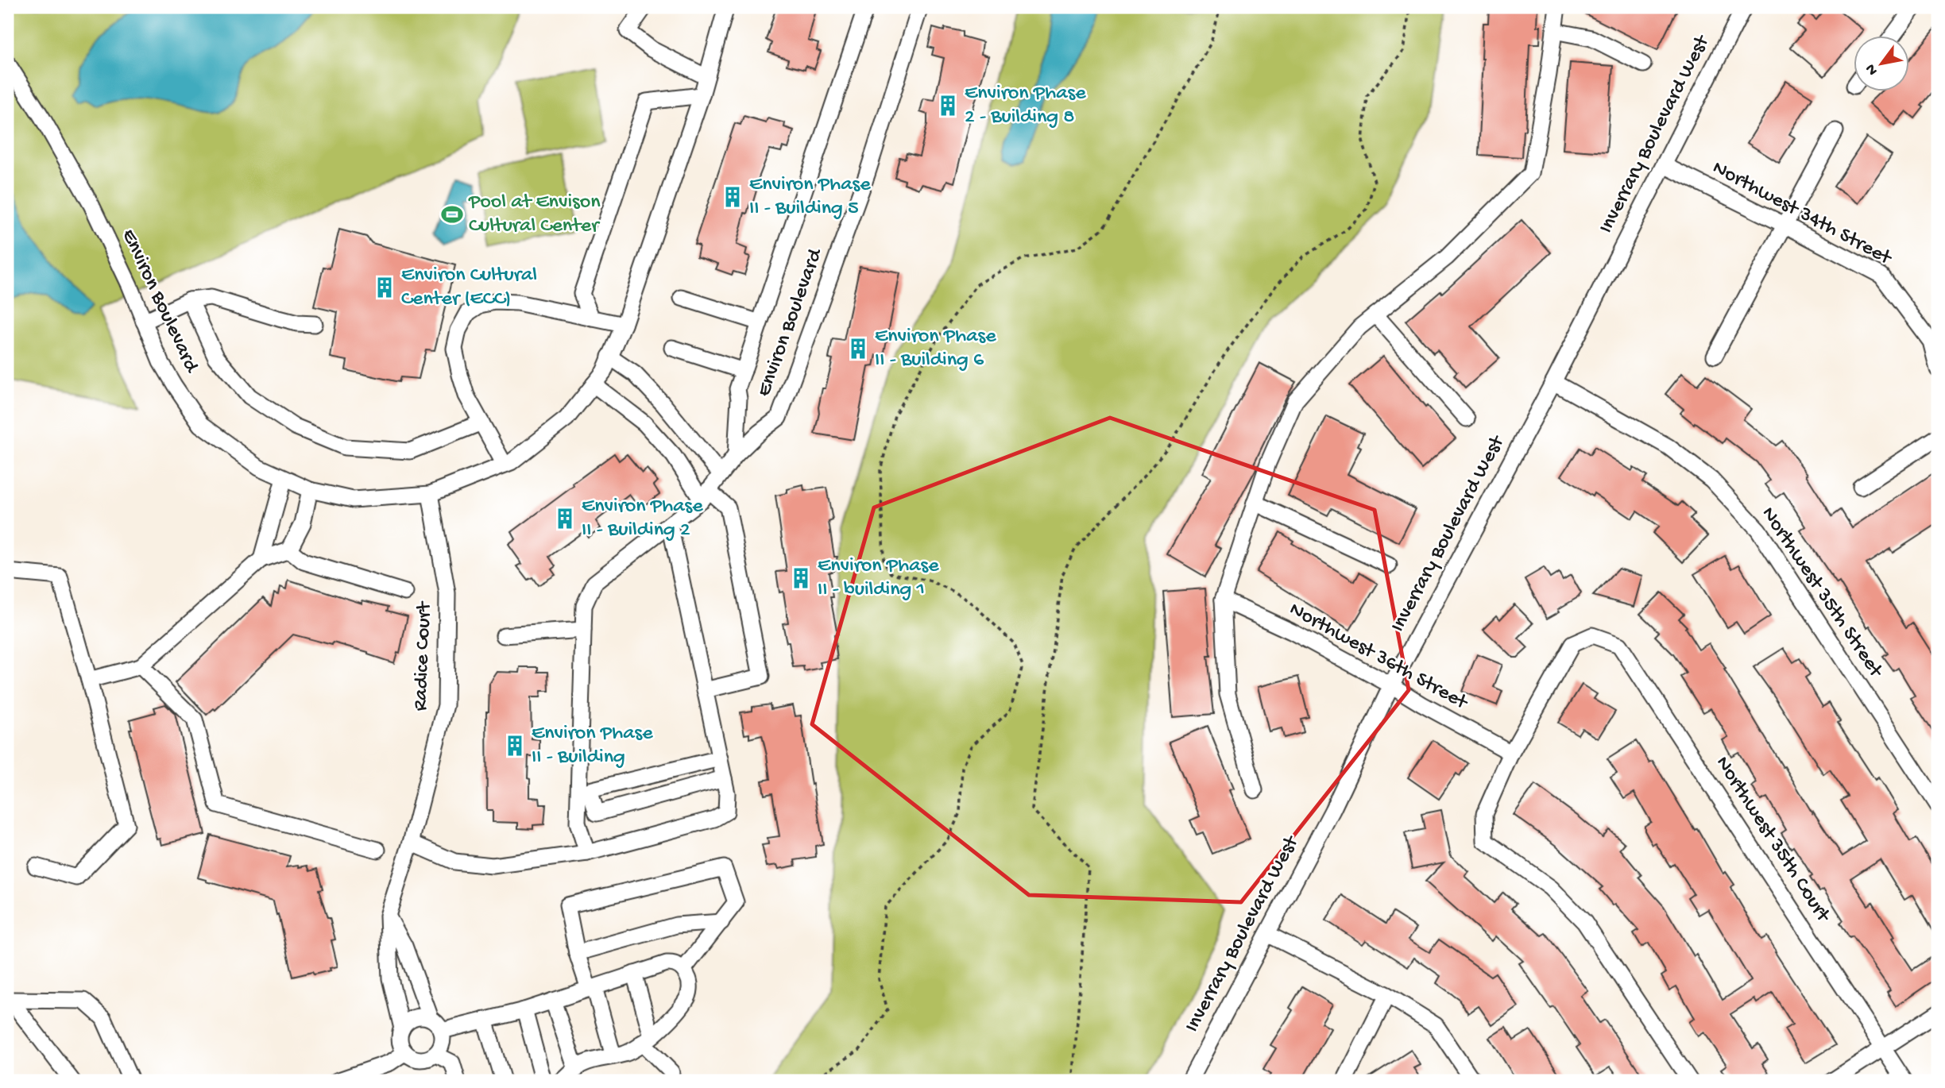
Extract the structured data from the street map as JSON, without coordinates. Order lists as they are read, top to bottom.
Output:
{
  "streets": {
    "street": [
      "Inverrary Boulevard West",
      "Northwest 34th Street",
      "Environ Boulevard",
      "Northwest 35th Street",
      "Radice Court",
      "Northwest 36th Street",
      "Northwest 35th Court"
    ]
  },
  "crossings": [
    ["Inverrary Boulevard West", "Northwest 34th Street"],
    ["Inverrary Boulevard West", "Northwest 35th Street"],
    ["Inverrary Boulevard West", "Northwest 36th Street"],
    ["Environ Boulevard", "Radice Court"],
    ["Northwest 36th Street", "Northwest 35th Court"]
  ],
  "places": {
    "building": [
      "Environ Phase 2 - Building 8",
      "Environ Phase II - Building 5",
      "Environ Cultural Center (ECC)",
      "Environ Phase II - Building 6",
      "Environ Phase II - Building 2",
      "Environ Phase II - building 1",
      "Environ Phase II - Building"
    ],
    "sports": ["Pool at Envison Cultural Center"]
  },
  "north": "bottom left"
}
